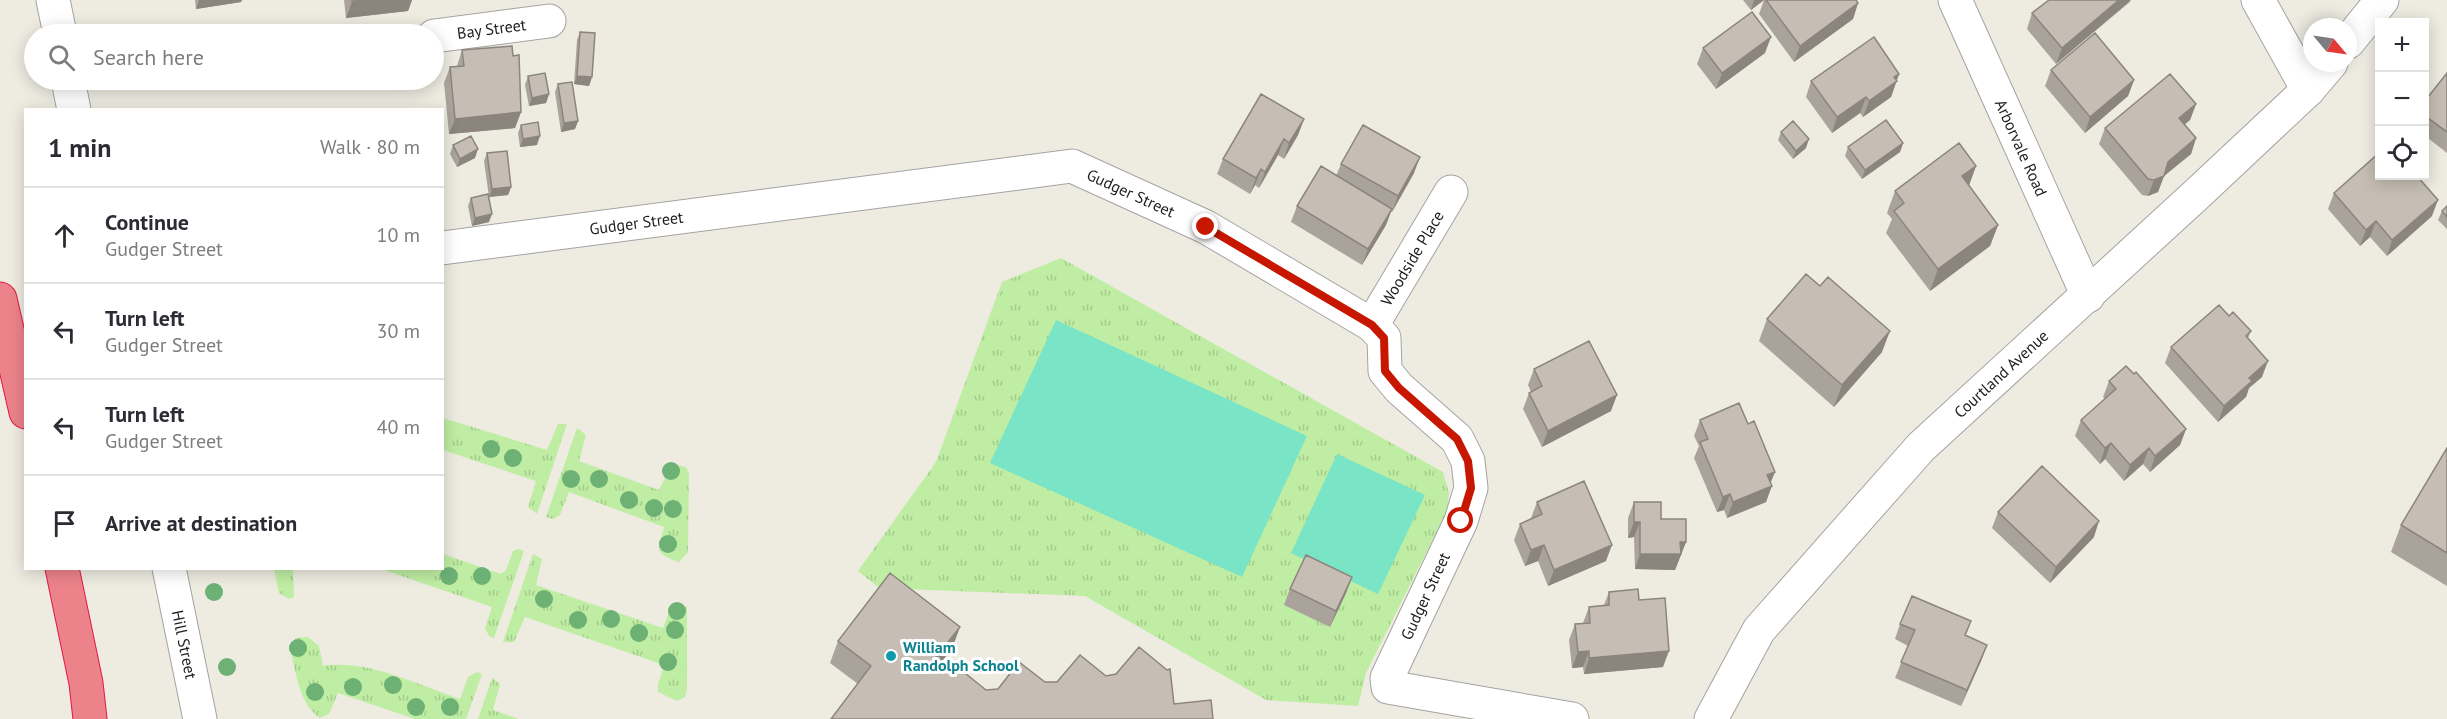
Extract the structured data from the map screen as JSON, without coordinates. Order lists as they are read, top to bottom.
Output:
{
  "streets": {
    "street": [
      "Bay Street",
      "Arborvale Road",
      "Gudger Street",
      "Woodside Place",
      "Courtland Avenue",
      "Hill Street"
    ]
  },
  "crossings": [
    ["Arborvale Road", "Courtland Avenue"],
    ["Gudger Street", "Woodside Place"]
  ],
  "places": ["William Randolph School"],
  "north": "bottom right",
  "page": {
    "map_buttons": ["+", "−"],
    "search": "Search here",
    "heading": ["1 min", "Walk · 80 m"],
    "list": [
      ["Continue", "Gudger Street", "10 m"],
      ["Turn left", "Gudger Street", "30 m"],
      ["Turn left", "Gudger Street", "40 m"],
      "Arrive at destination"
    ]
  }
}
